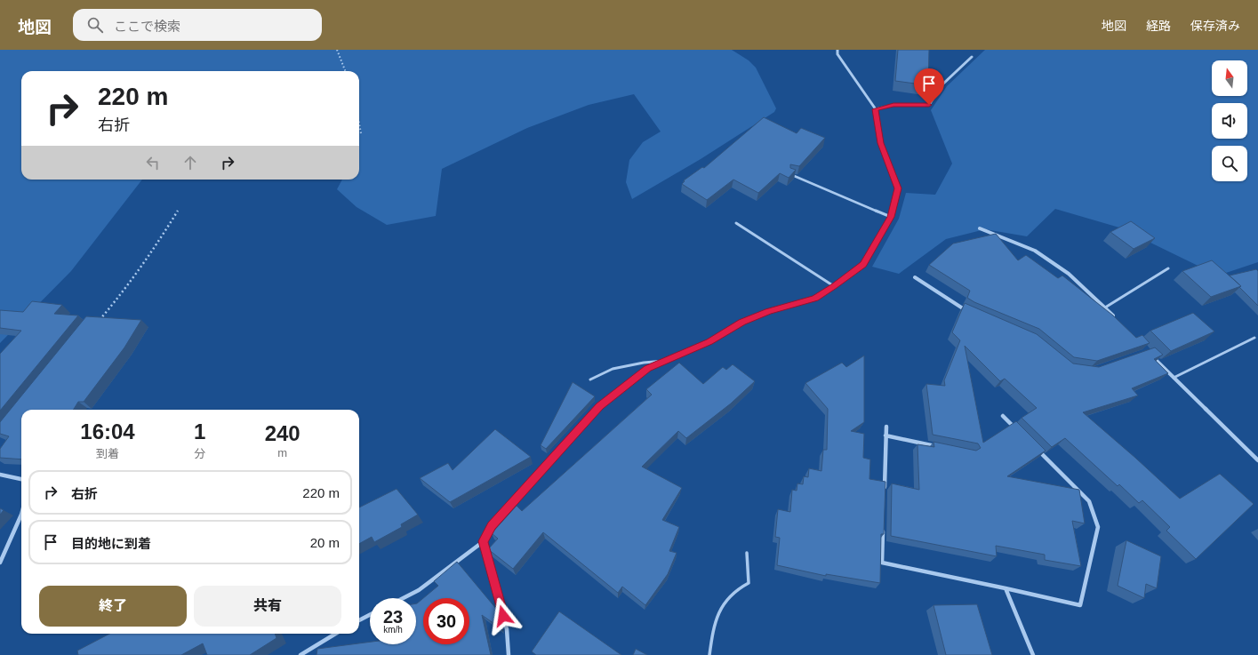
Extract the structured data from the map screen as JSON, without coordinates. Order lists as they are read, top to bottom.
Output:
{
  "north": "top",
  "page": {
    "header": "地図",
    "search": "ここで検索",
    "nav": ["地図", "経路", "保存済み"],
    "turn": ["220 m", "右折"],
    "eta": [
      "16:04",
      "到着",
      "1",
      "分",
      "240",
      "m"
    ],
    "list": [
      {
        "name": "右折",
        "value": "220 m"
      },
      {
        "name": "目的地に到着",
        "value": "20 m"
      }
    ],
    "buttons": ["終了", "共有"],
    "speed": "23 km/h",
    "limit": "30"
  }
}
